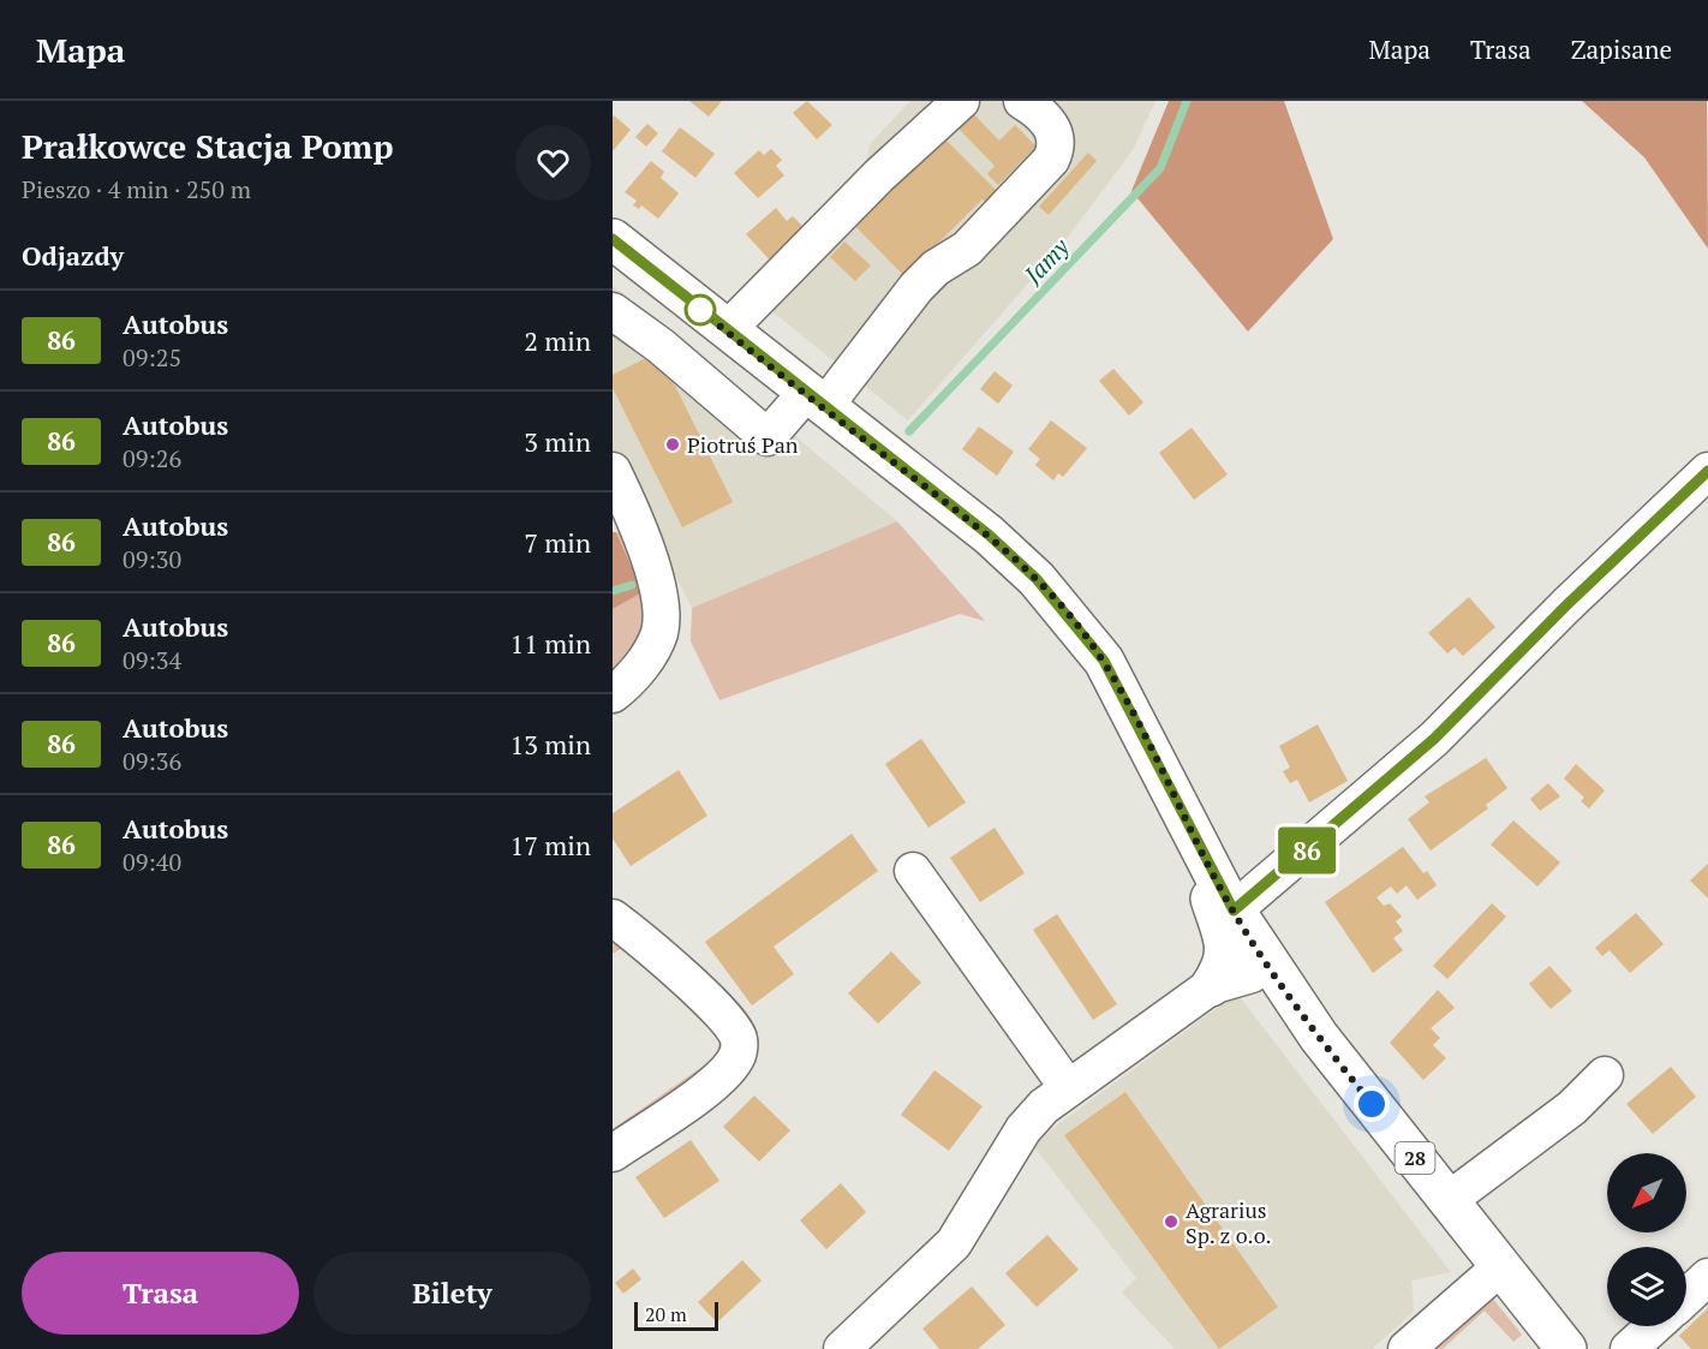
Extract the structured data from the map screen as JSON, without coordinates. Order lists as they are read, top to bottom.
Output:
{
  "streets": {
    "main road": ["28"]
  },
  "water": ["Jamy"],
  "places": ["Piotruś Pan", "Agrarius Sp. z o.o."],
  "lines": ["bus line 86"],
  "scale_bar": "20 m",
  "north": "bottom left",
  "page": {
    "header": "Mapa",
    "nav": ["Mapa", "Trasa", "Zapisane"],
    "heading": [
      ["Prałkowce Stacja Pomp", "Pieszo · 4 min · 250 m"],
      "Odjazdy"
    ],
    "on_map": "86",
    "list": [
      {
        "mark": "86",
        "name": "Autobus",
        "note": "09:25",
        "value": "2 min"
      },
      {
        "mark": "86",
        "name": "Autobus",
        "note": "09:26",
        "value": "3 min"
      },
      {
        "mark": "86",
        "name": "Autobus",
        "note": "09:30",
        "value": "7 min"
      },
      {
        "mark": "86",
        "name": "Autobus",
        "note": "09:34",
        "value": "11 min"
      },
      {
        "mark": "86",
        "name": "Autobus",
        "note": "09:36",
        "value": "13 min"
      },
      {
        "mark": "86",
        "name": "Autobus",
        "note": "09:40",
        "value": "17 min"
      }
    ],
    "buttons": ["Trasa", "Bilety"],
    "scale": "20 m"
  }
}
